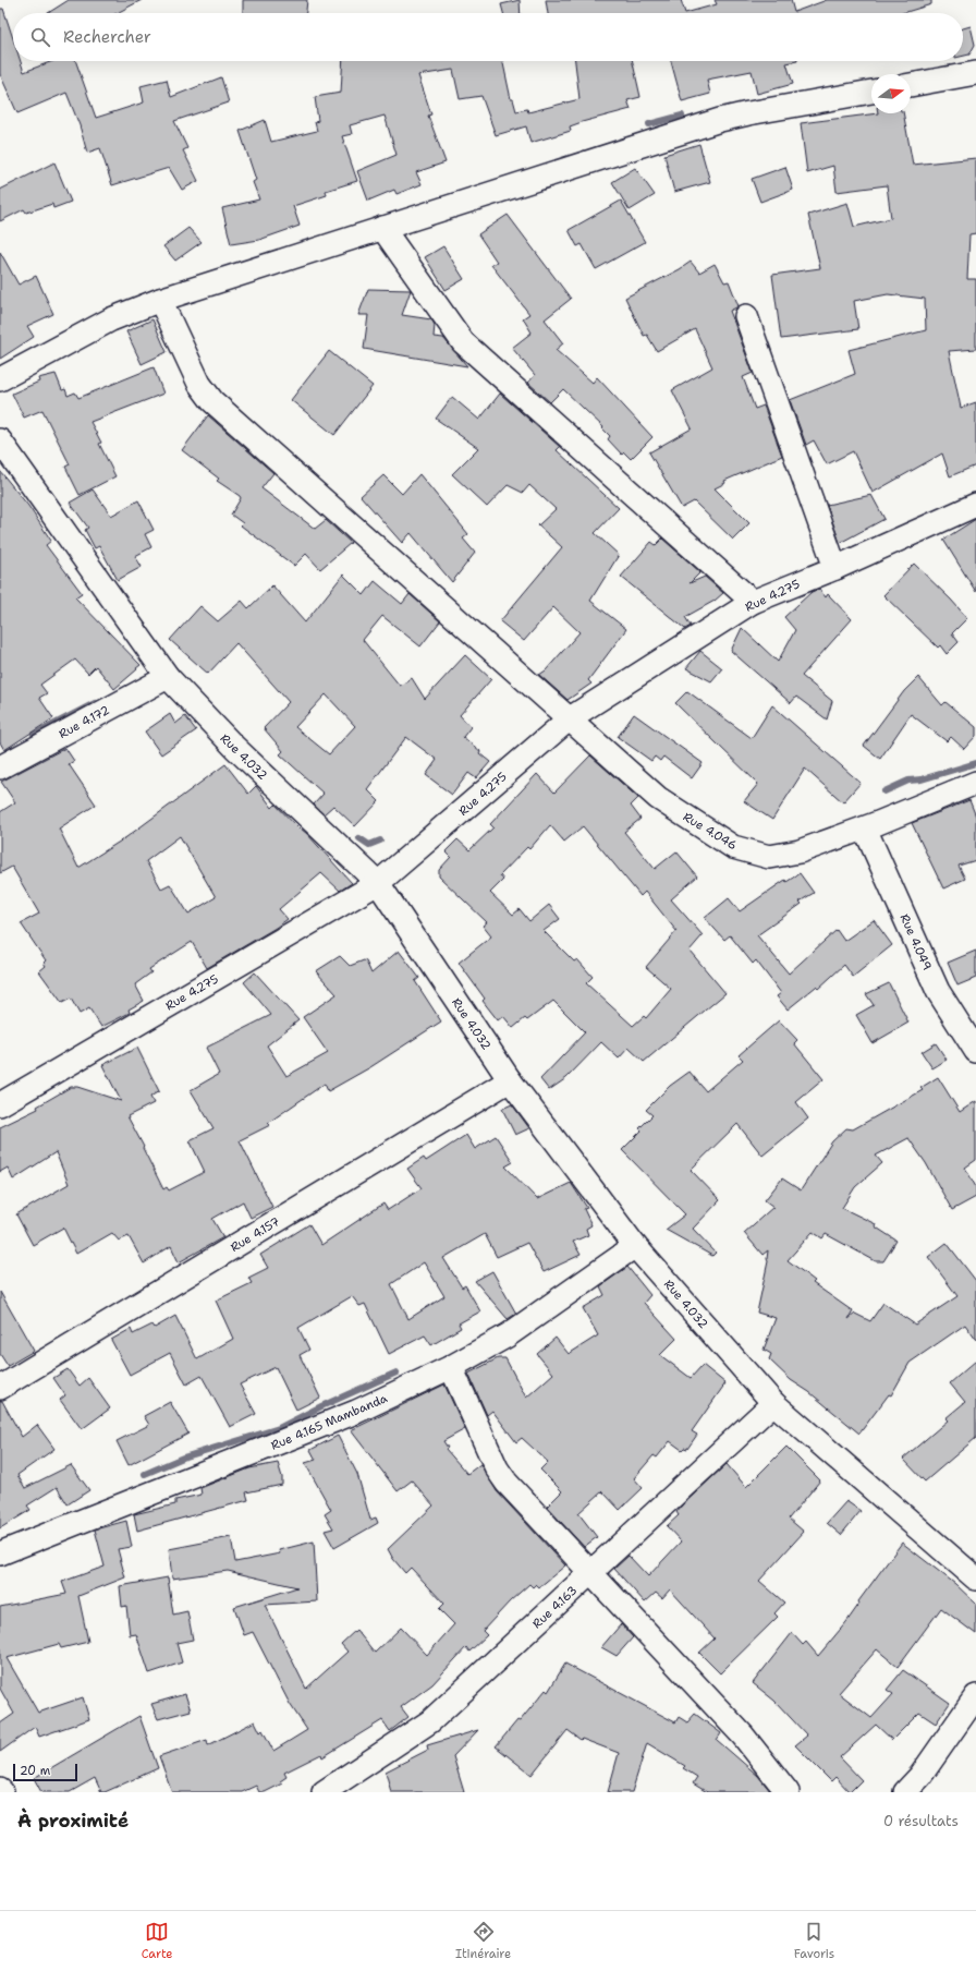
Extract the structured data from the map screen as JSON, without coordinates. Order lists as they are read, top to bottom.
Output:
{
  "streets": {
    "street": [
      "Rue 4.275",
      "Rue 4.172",
      "Rue 4.032",
      "Rue 4.046",
      "Rue 4.049",
      "Rue 4.157",
      "Rue 4.165 Mambanda",
      "Rue 4.163"
    ]
  },
  "crossings": [
    ["Rue 4.275", "Rue 4.032"],
    ["Rue 4.275", "Rue 4.046"],
    ["Rue 4.172", "Rue 4.032"],
    ["Rue 4.032", "Rue 4.157"],
    ["Rue 4.032", "Rue 4.165 Mambanda"],
    ["Rue 4.032", "Rue 4.163"],
    ["Rue 4.046", "Rue 4.049"]
  ],
  "scale_bar": "20 m",
  "north": "right",
  "page": {
    "search": "Rechercher",
    "scale": "20 m",
    "heading": ["À proximité", "0 résultats"],
    "nav": ["Carte", "Itinéraire", "Favoris"]
  }
}
